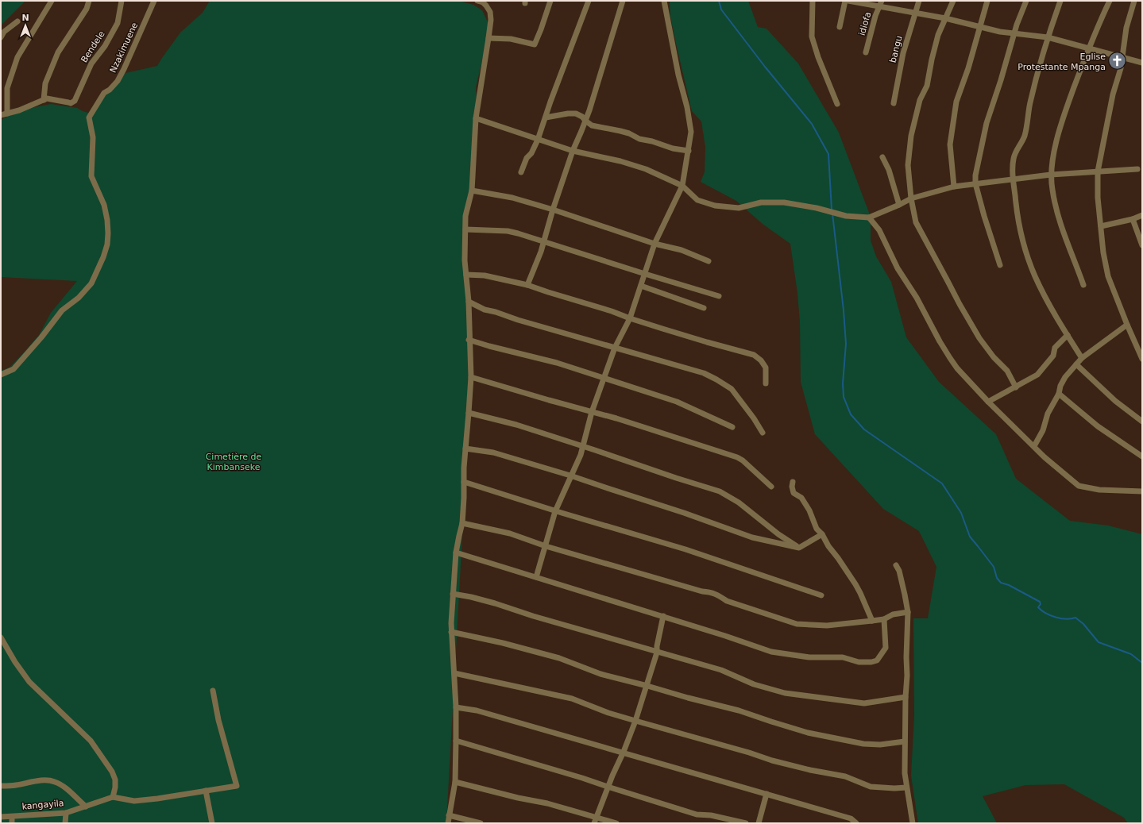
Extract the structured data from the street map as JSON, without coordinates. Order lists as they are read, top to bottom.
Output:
{
  "streets": {
    "street": [
      "idiofa",
      "Bendele",
      "Nzakimuene",
      "bangu",
      "kangayila"
    ]
  },
  "parks": ["Cimetière de Kimbanseke"],
  "places": {
    "church": ["Eglise Protestante Mpanga"]
  },
  "north": "top"
}
